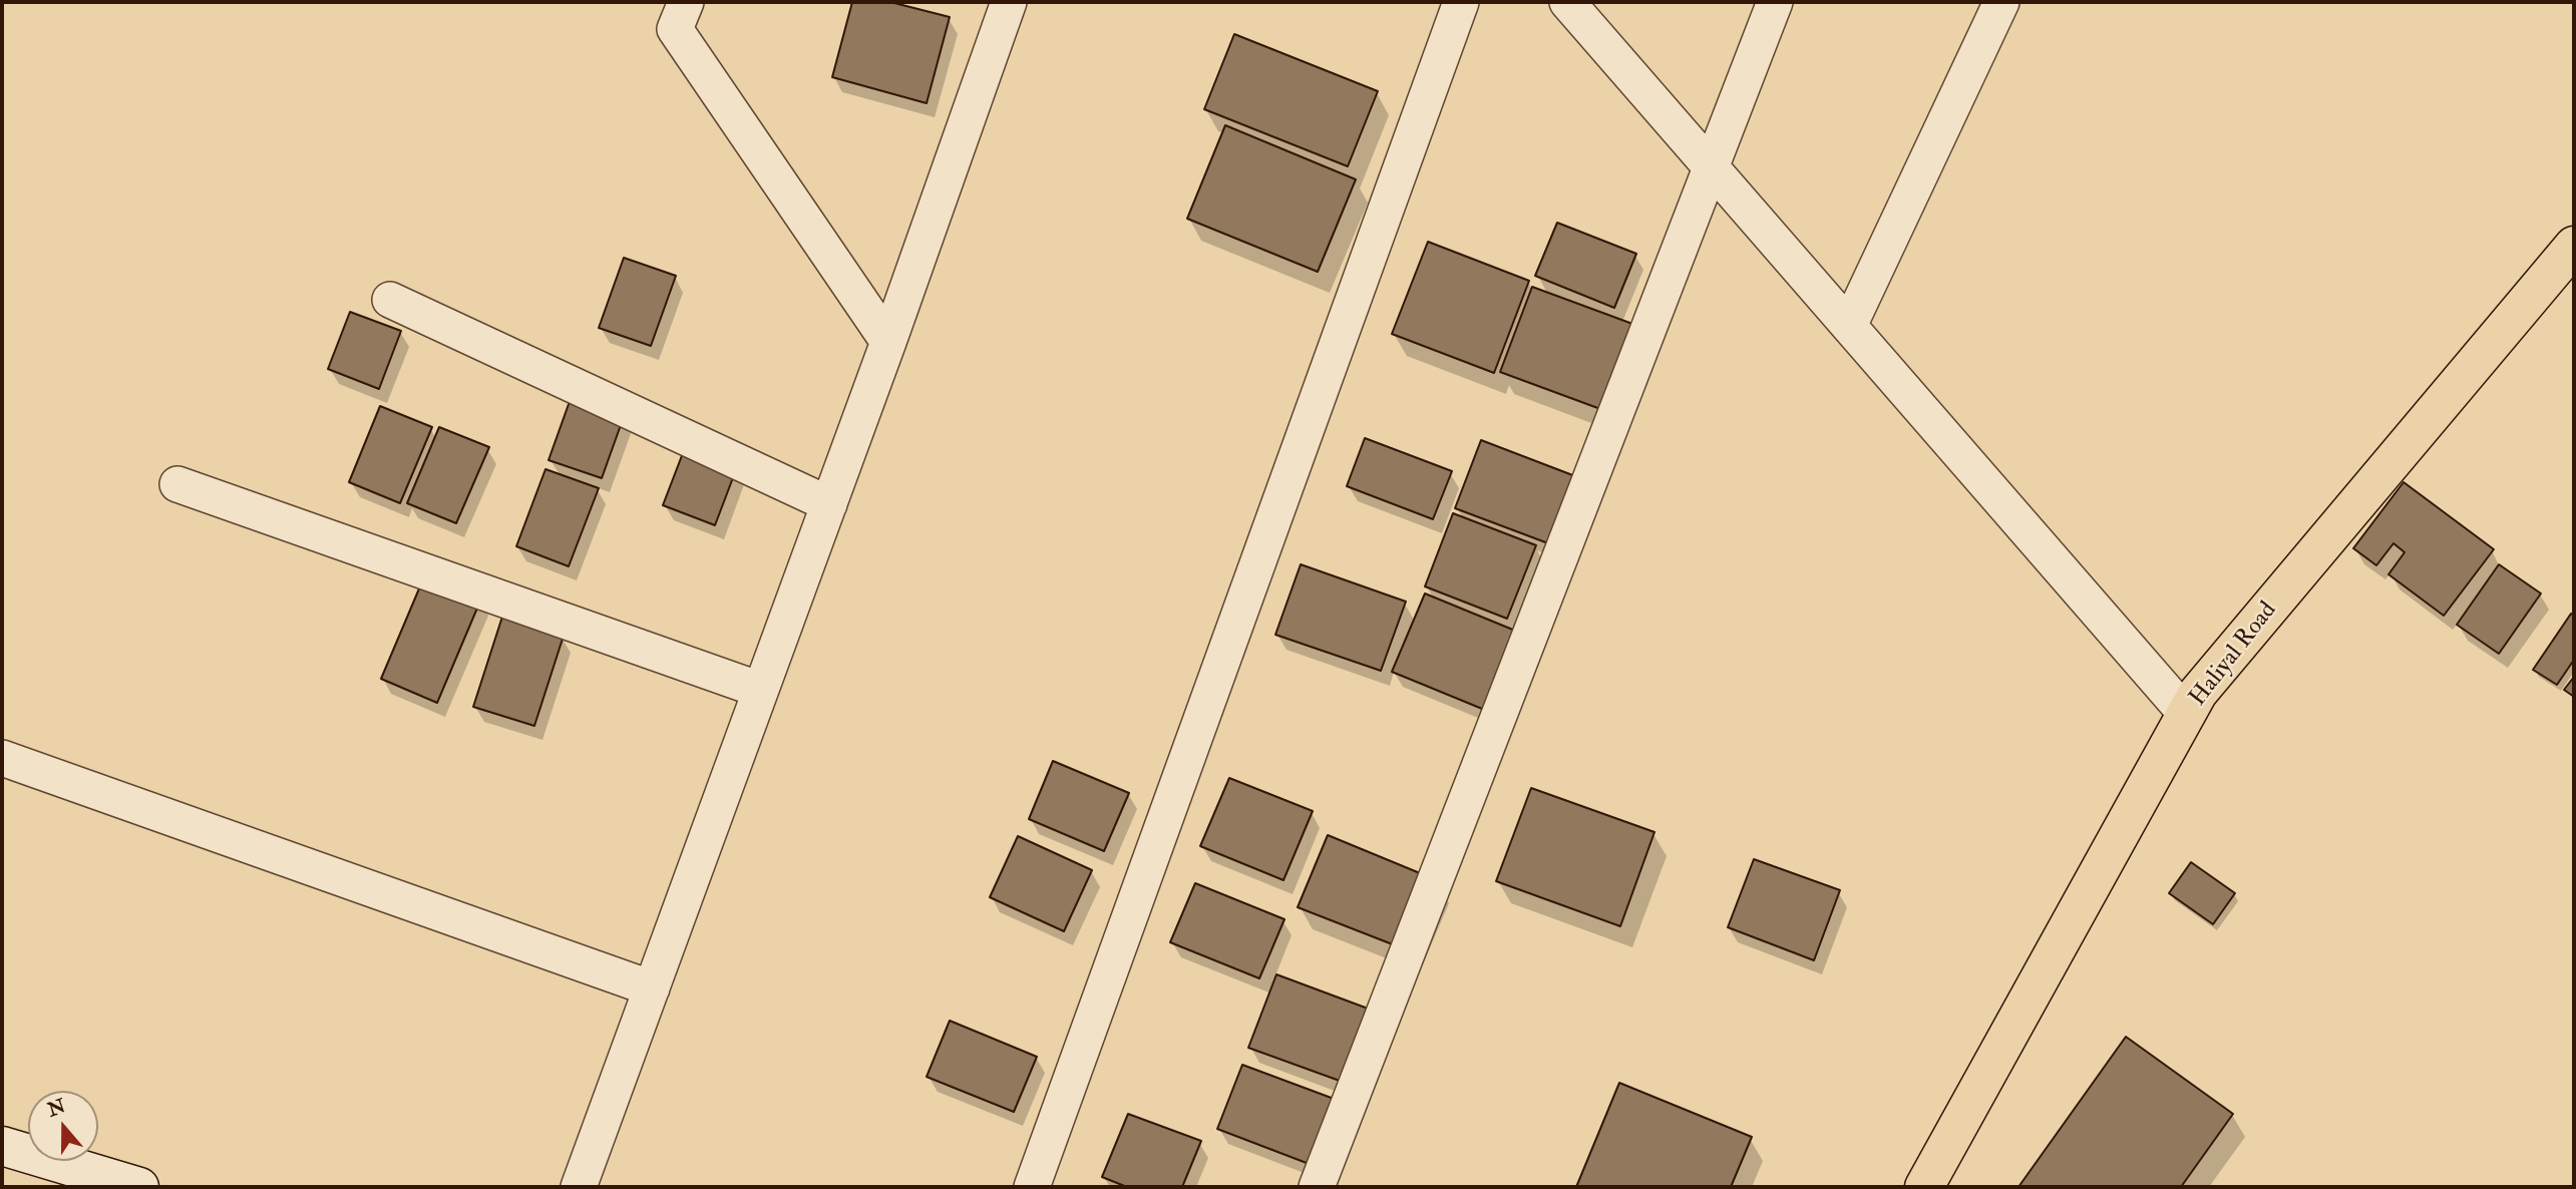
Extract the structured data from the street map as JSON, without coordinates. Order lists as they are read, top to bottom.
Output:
{
  "streets": {
    "main road": ["Haliyal Road"]
  },
  "north": "top"
}
